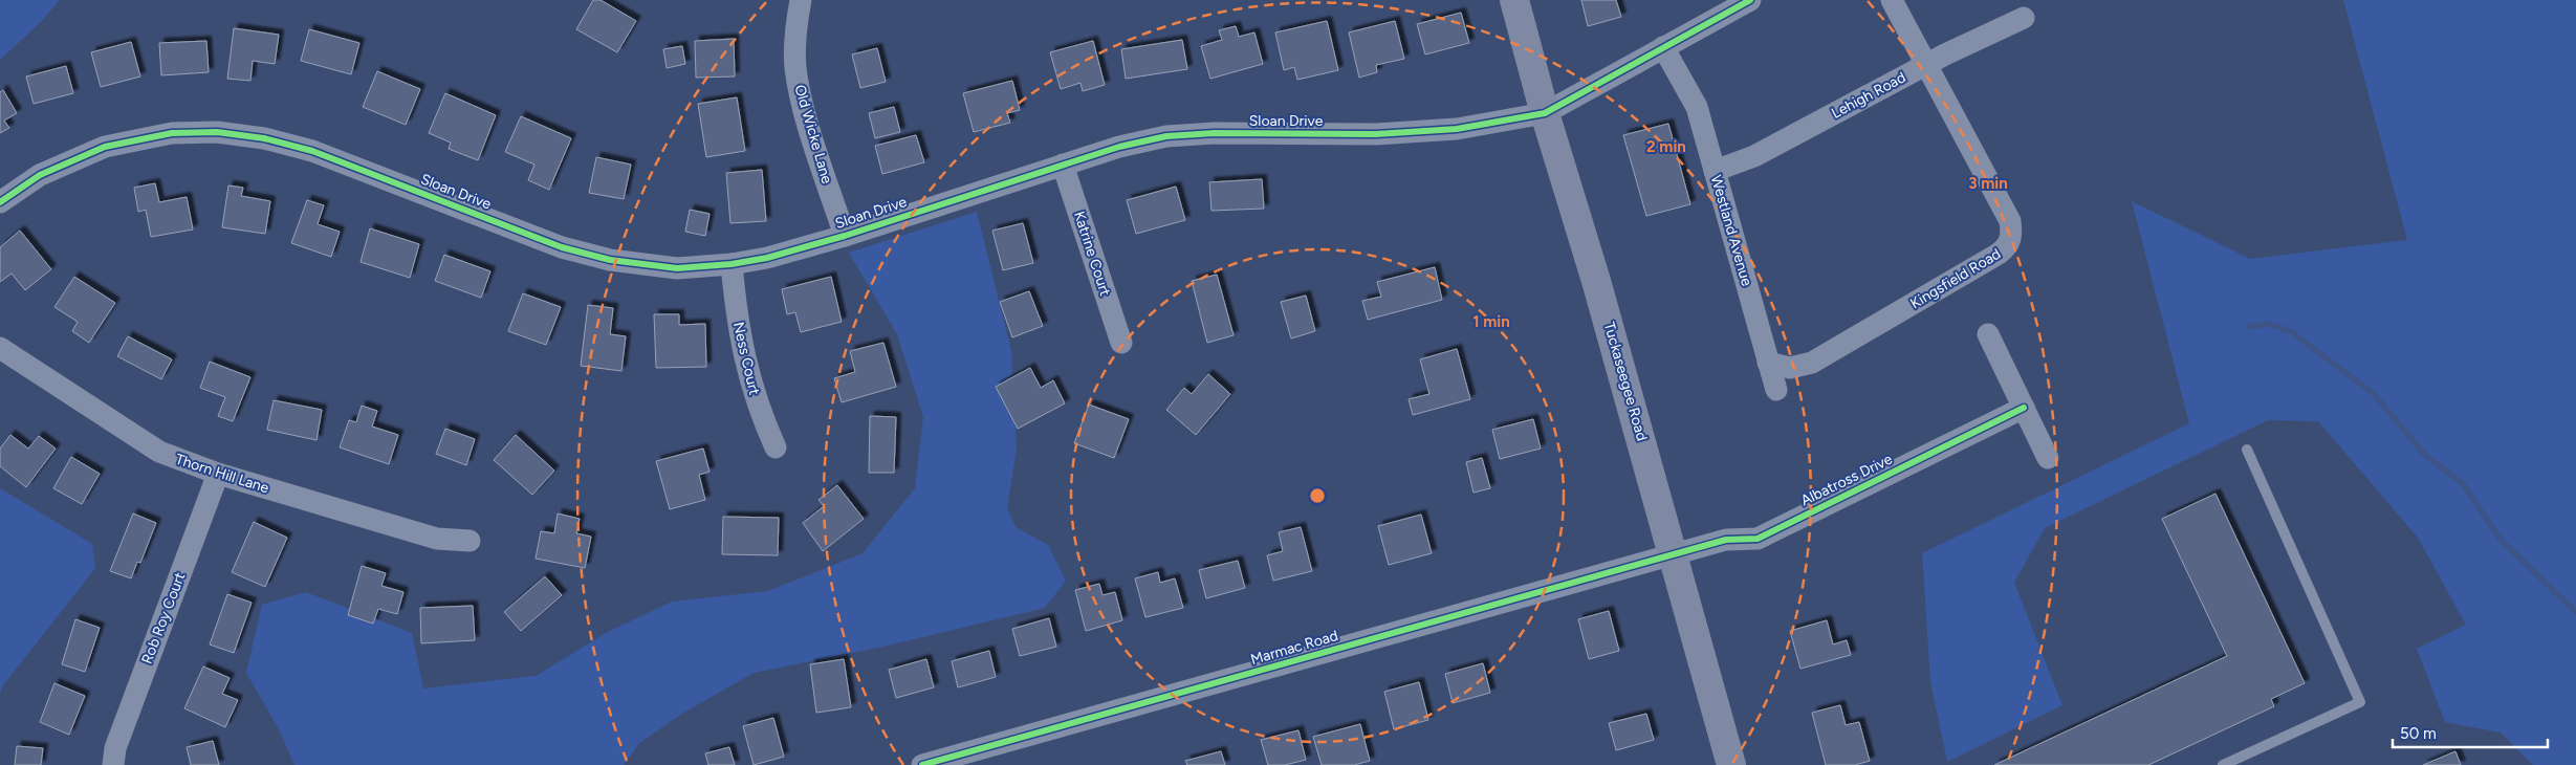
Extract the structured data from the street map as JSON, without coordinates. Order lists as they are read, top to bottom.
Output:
{
  "streets": {
    "street": [
      "Lehigh Road",
      "Sloan Drive",
      "Old Wicke Lane",
      "Westland Avenue",
      "Katrine Court",
      "Kingsfield Road",
      "Ness Court",
      "Tuckaseegee Road",
      "Thorn Hill Lane",
      "Albatross Drive",
      "Rob Roy Court",
      "Marmac Road"
    ]
  },
  "crossings": [
    ["Lehigh Road", "Westland Avenue"],
    ["Lehigh Road", "Kingsfield Road"],
    ["Sloan Drive", "Old Wicke Lane"],
    ["Sloan Drive", "Westland Avenue"],
    ["Sloan Drive", "Katrine Court"],
    ["Sloan Drive", "Ness Court"],
    ["Sloan Drive", "Tuckaseegee Road"],
    ["Westland Avenue", "Kingsfield Road"],
    ["Tuckaseegee Road", "Albatross Drive"],
    ["Tuckaseegee Road", "Marmac Road"],
    ["Thorn Hill Lane", "Rob Roy Court"],
    ["Albatross Drive", "Marmac Road"]
  ],
  "scale_bar": "50 m",
  "rings": ["2 min", "3 min", "1 min"]
}
